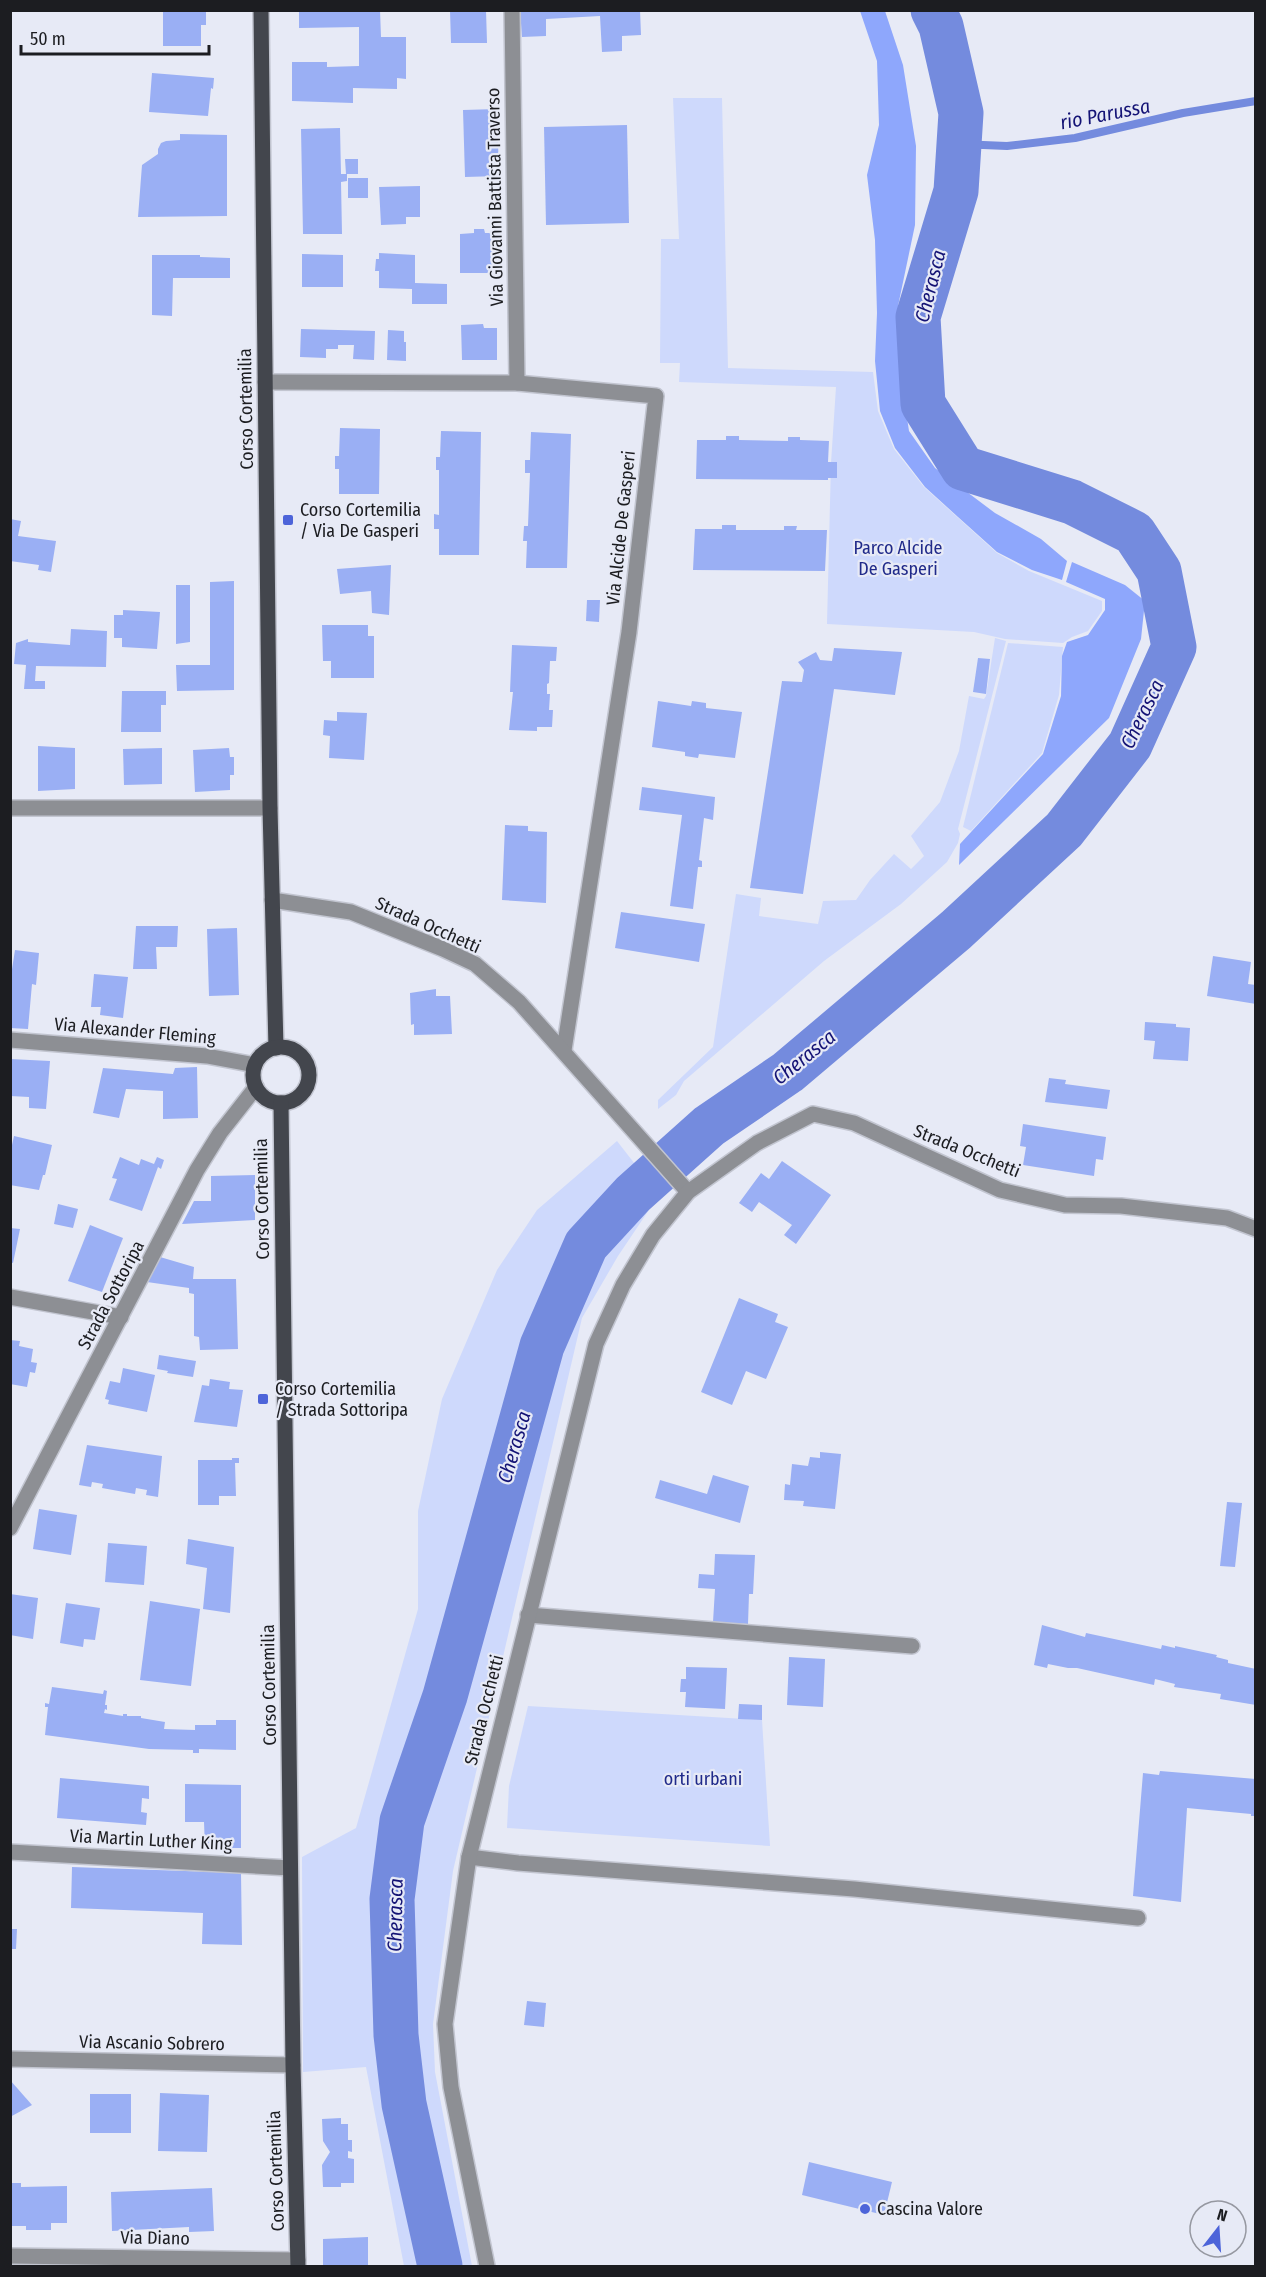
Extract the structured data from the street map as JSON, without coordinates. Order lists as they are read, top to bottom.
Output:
{
  "streets": {
    "main road": ["Corso Cortemilia"],
    "street": [
      "Via Giovanni Battista Traverso",
      "Via Alcide De Gasperi",
      "Strada Occhetti",
      "Via Alexander Fleming",
      "Strada Sottoripa",
      "Via Martin Luther King",
      "Via Ascanio Sobrero",
      "Via Diano"
    ]
  },
  "crossings": [
    ["Via Giovanni Battista Traverso", "Via Alcide De Gasperi"],
    ["Corso Cortemilia", "Via Alcide De Gasperi"],
    ["Corso Cortemilia", "Strada Occhetti"],
    ["Corso Cortemilia", "Via Alexander Fleming"],
    ["Corso Cortemilia", "Strada Sottoripa"],
    ["Corso Cortemilia", "Via Martin Luther King"],
    ["Corso Cortemilia", "Via Ascanio Sobrero"],
    ["Corso Cortemilia", "Via Diano"],
    ["Via Alcide De Gasperi", "Strada Occhetti"],
    ["Via Alexander Fleming", "Strada Sottoripa"]
  ],
  "water": ["rio Parussa", "Cherasca"],
  "parks": ["Parco Alcide De Gasperi", "orti urbani"],
  "places": {
    "transit": ["Corso Cortemilia / Via De Gasperi", "Corso Cortemilia / Strada Sottoripa"],
    "other": ["Cascina Valore"]
  },
  "scale_bar": "50 m",
  "north": "top"
}
